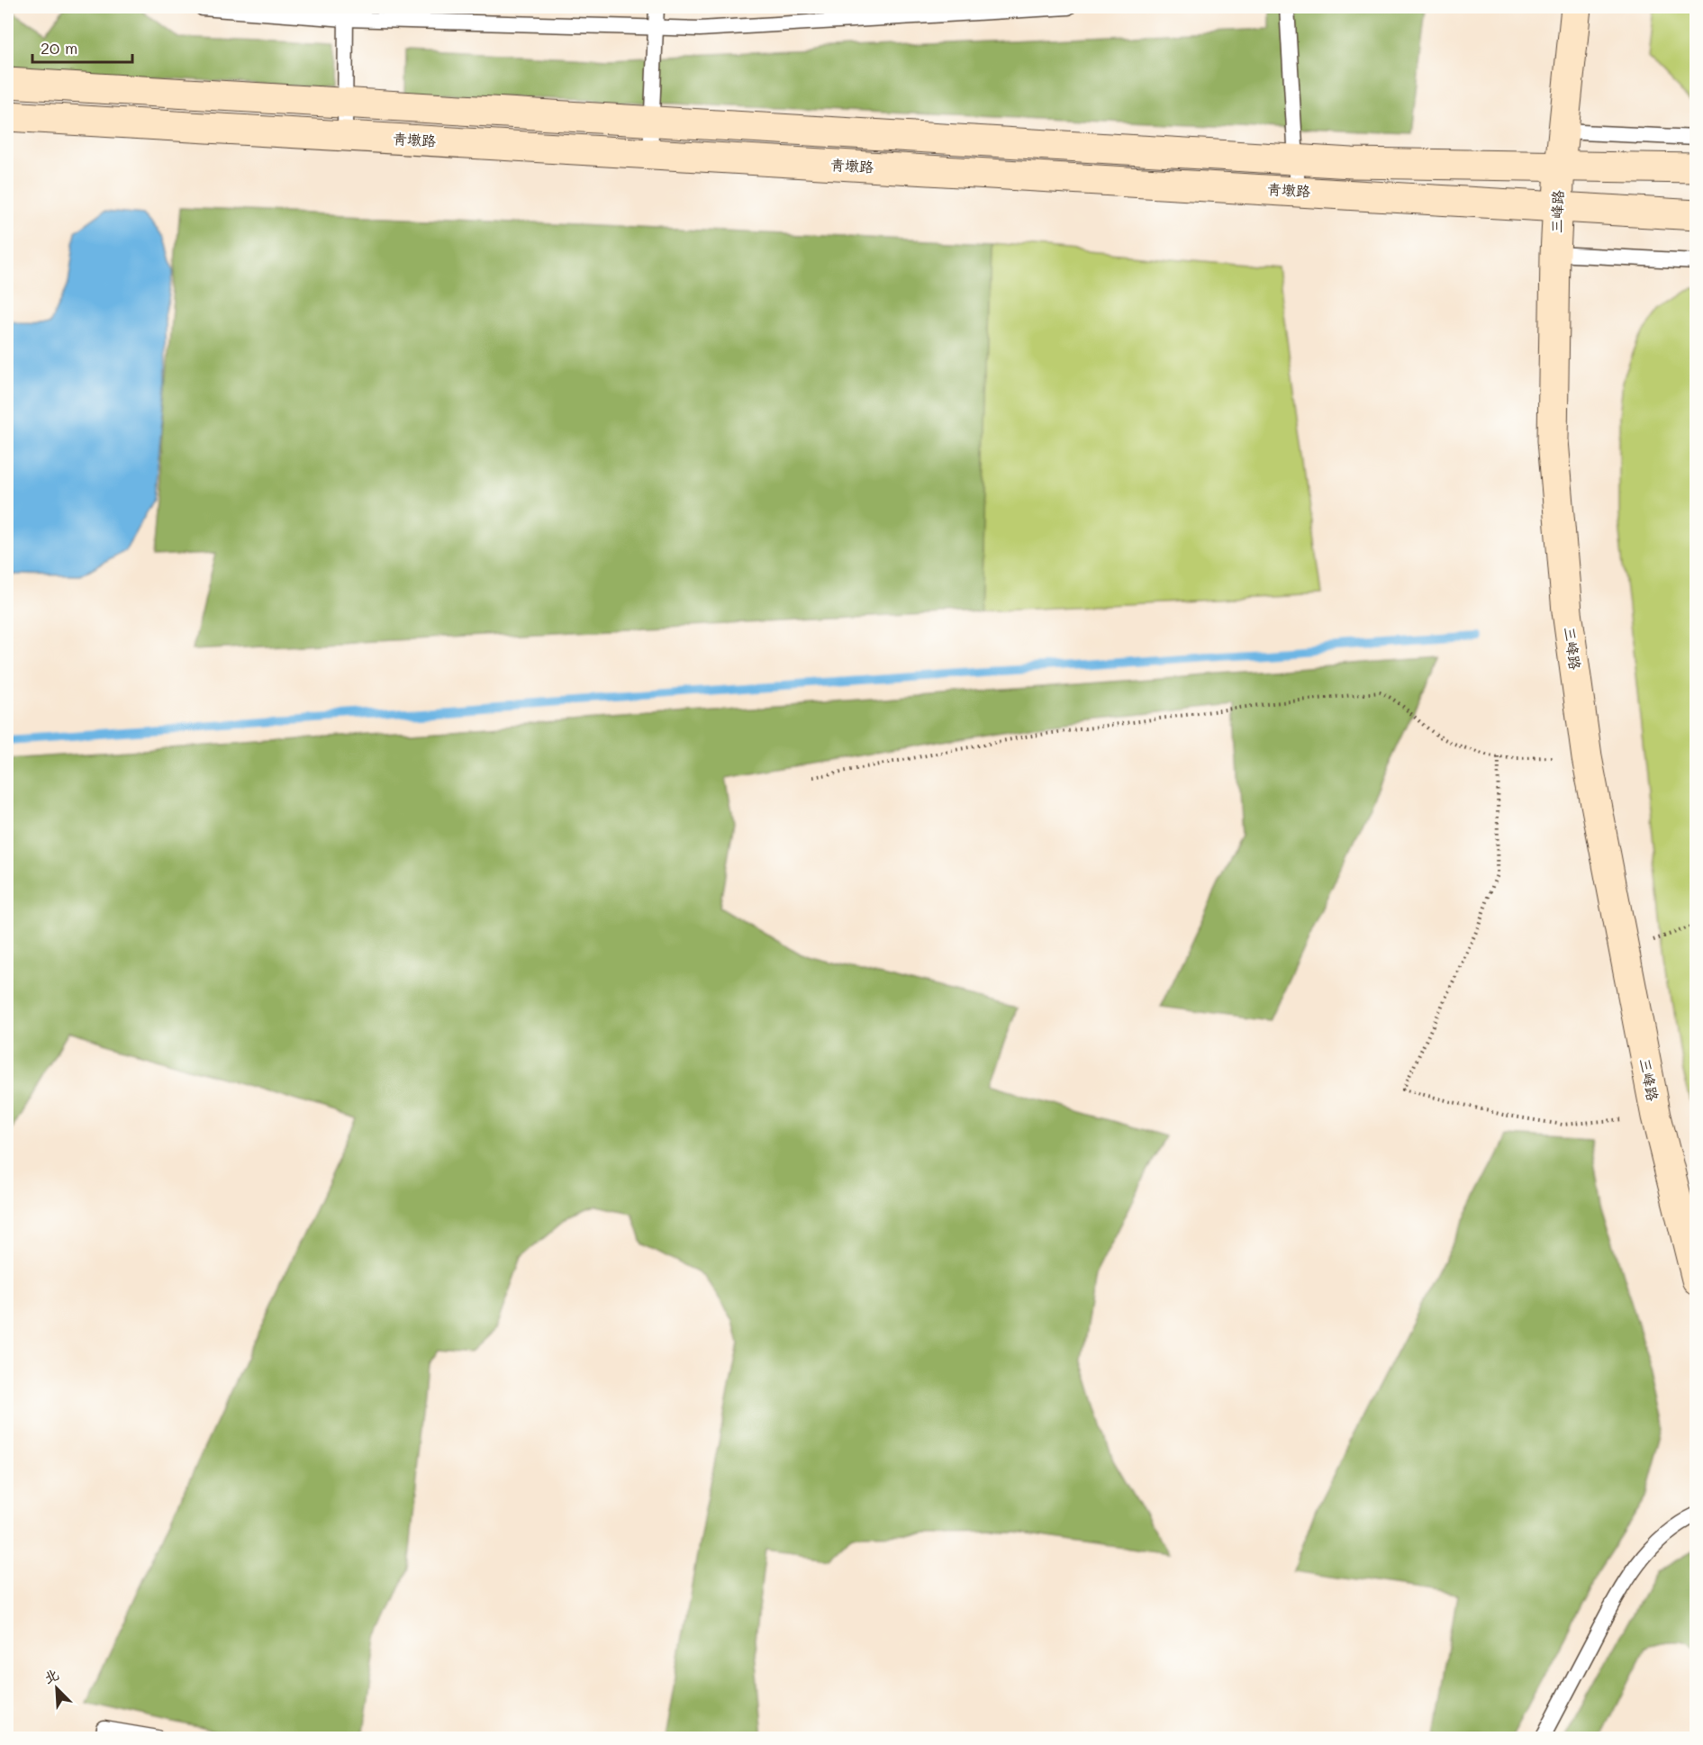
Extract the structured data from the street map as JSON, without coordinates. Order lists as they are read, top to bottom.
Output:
{
  "streets": {
    "main road": ["青墩路", "三峰路"]
  },
  "crossings": [
    ["青墩路", "三峰路"]
  ],
  "scale_bar": "20 m",
  "north": "top left"
}
